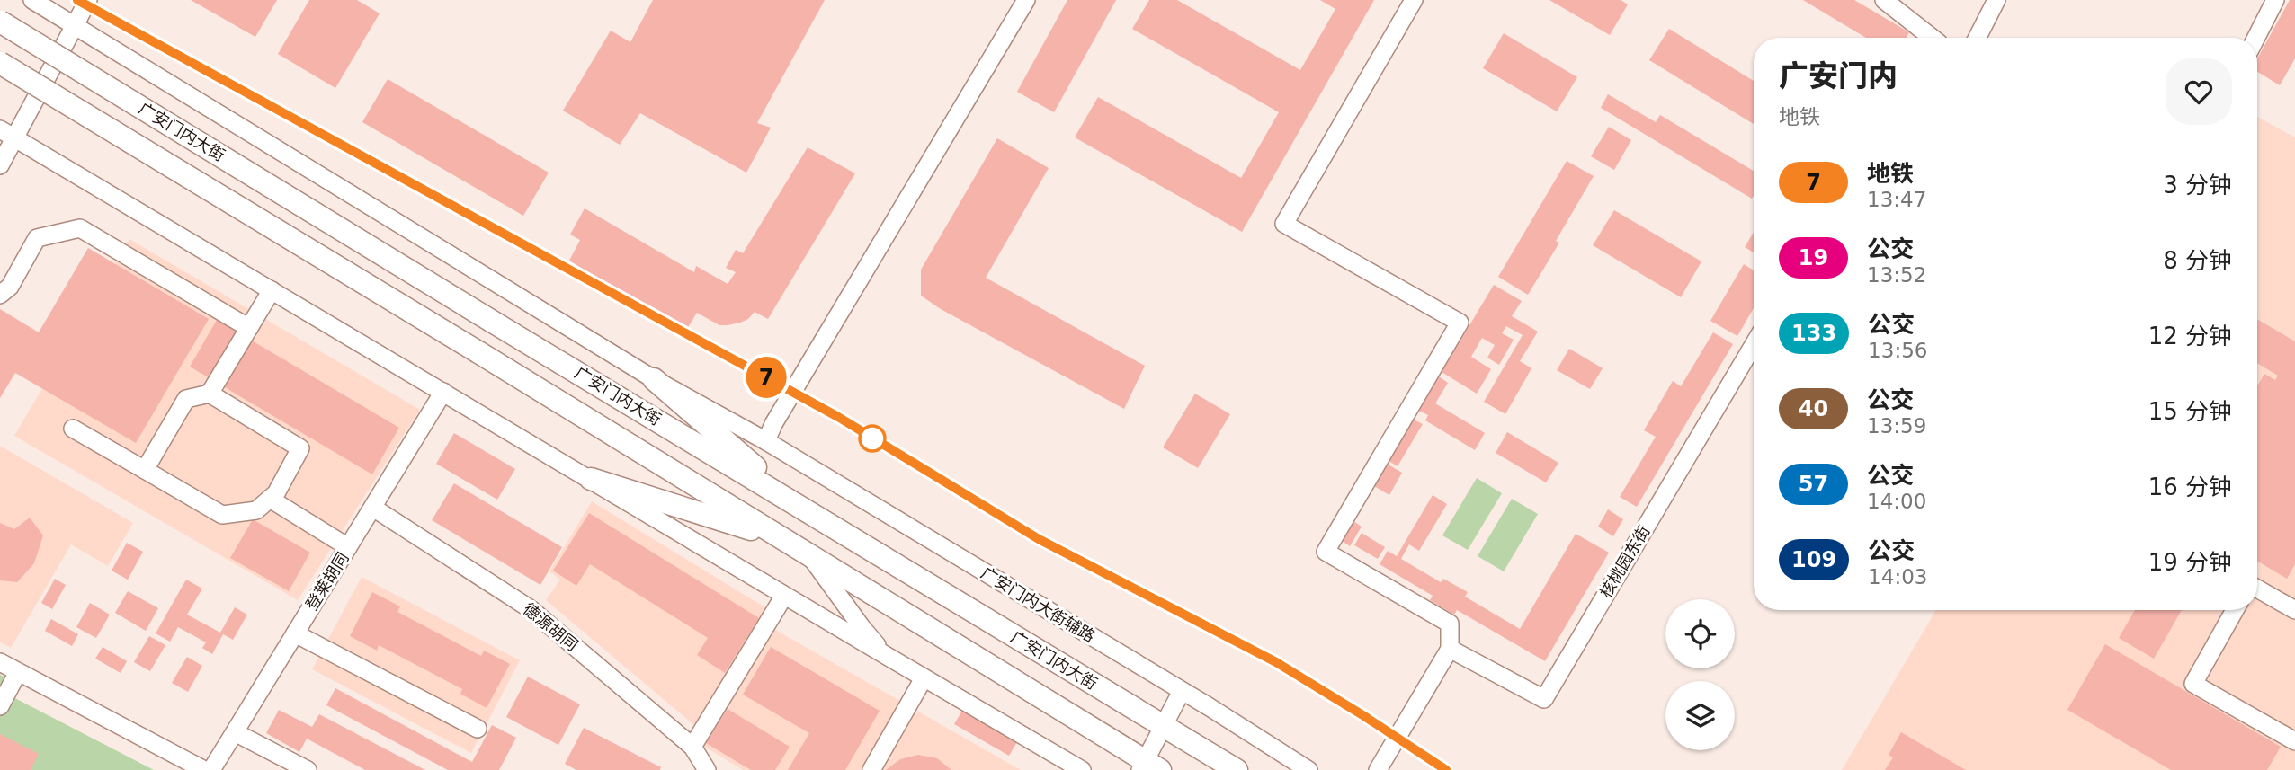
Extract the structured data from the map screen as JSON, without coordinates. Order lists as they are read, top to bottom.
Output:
{
  "streets": {
    "main road": ["广安门内大街"],
    "street": [
      "核桃园东街",
      "登莱胡同",
      "广安门内大街辅路",
      "德源胡同"
    ]
  },
  "crossings": [
    ["广安门内大街", "广安门内大街辅路"],
    ["登莱胡同", "德源胡同"]
  ],
  "lines": ["metro line 7"],
  "page": {
    "on_map": "7",
    "heading": ["广安门内", "地铁"],
    "list": [
      {
        "mark": "7",
        "name": "地铁",
        "note": "13:47",
        "value": "3 分钟"
      },
      {
        "mark": "19",
        "name": "公交",
        "note": "13:52",
        "value": "8 分钟"
      },
      {
        "mark": "133",
        "name": "公交",
        "note": "13:56",
        "value": "12 分钟"
      },
      {
        "mark": "40",
        "name": "公交",
        "note": "13:59",
        "value": "15 分钟"
      },
      {
        "mark": "57",
        "name": "公交",
        "note": "14:00",
        "value": "16 分钟"
      },
      {
        "mark": "109",
        "name": "公交",
        "note": "14:03",
        "value": "19 分钟"
      }
    ]
  }
}
